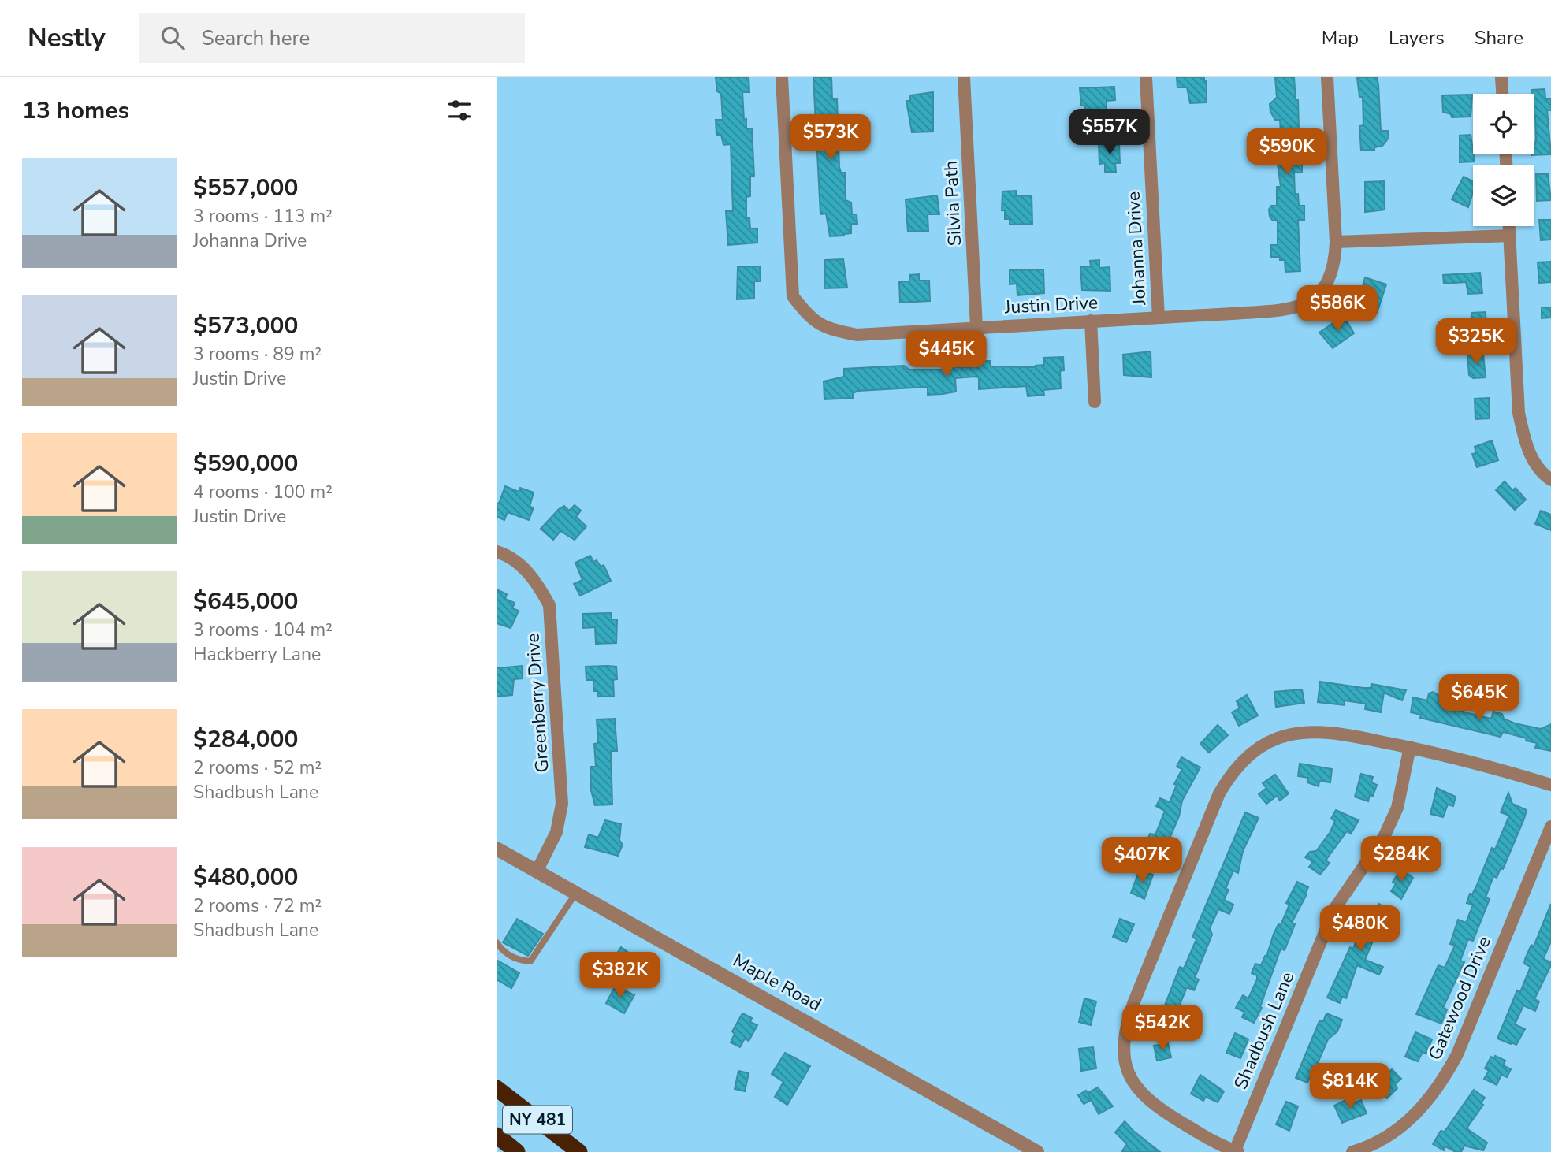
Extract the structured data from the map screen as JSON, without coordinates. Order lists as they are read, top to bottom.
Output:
{
  "streets": {
    "highway": ["NY 481"],
    "street": [
      "Silvia Path",
      "Johanna Drive",
      "Justin Drive",
      "Greenberry Drive",
      "Maple Road",
      "Gatewood Drive",
      "Shadbush Lane"
    ]
  },
  "crossings": [
    ["Silvia Path", "Justin Drive"],
    ["Johanna Drive", "Justin Drive"],
    ["Greenberry Drive", "Maple Road"]
  ],
  "page": {
    "header": "Nestly",
    "search": "Search here",
    "nav": ["Map", "Layers", "Share"],
    "heading": "13 homes",
    "price": [
      "$557K",
      "$573K",
      "$590K",
      "$586K",
      "$325K",
      "$445K",
      "$645K",
      "$284K",
      "$407K",
      "$480K",
      "$382K",
      "$542K",
      "$814K"
    ],
    "list": [
      {
        "name": "$557,000",
        "note": "3 rooms · 113 m² · Johanna Drive"
      },
      {
        "name": "$573,000",
        "note": "3 rooms · 89 m² · Justin Drive"
      },
      {
        "name": "$590,000",
        "note": "4 rooms · 100 m² · Justin Drive"
      },
      {
        "name": "$645,000",
        "note": "3 rooms · 104 m² · Hackberry Lane"
      },
      {
        "name": "$284,000",
        "note": "2 rooms · 52 m² · Shadbush Lane"
      },
      {
        "name": "$480,000",
        "note": "2 rooms · 72 m² · Shadbush Lane"
      }
    ]
  }
}
